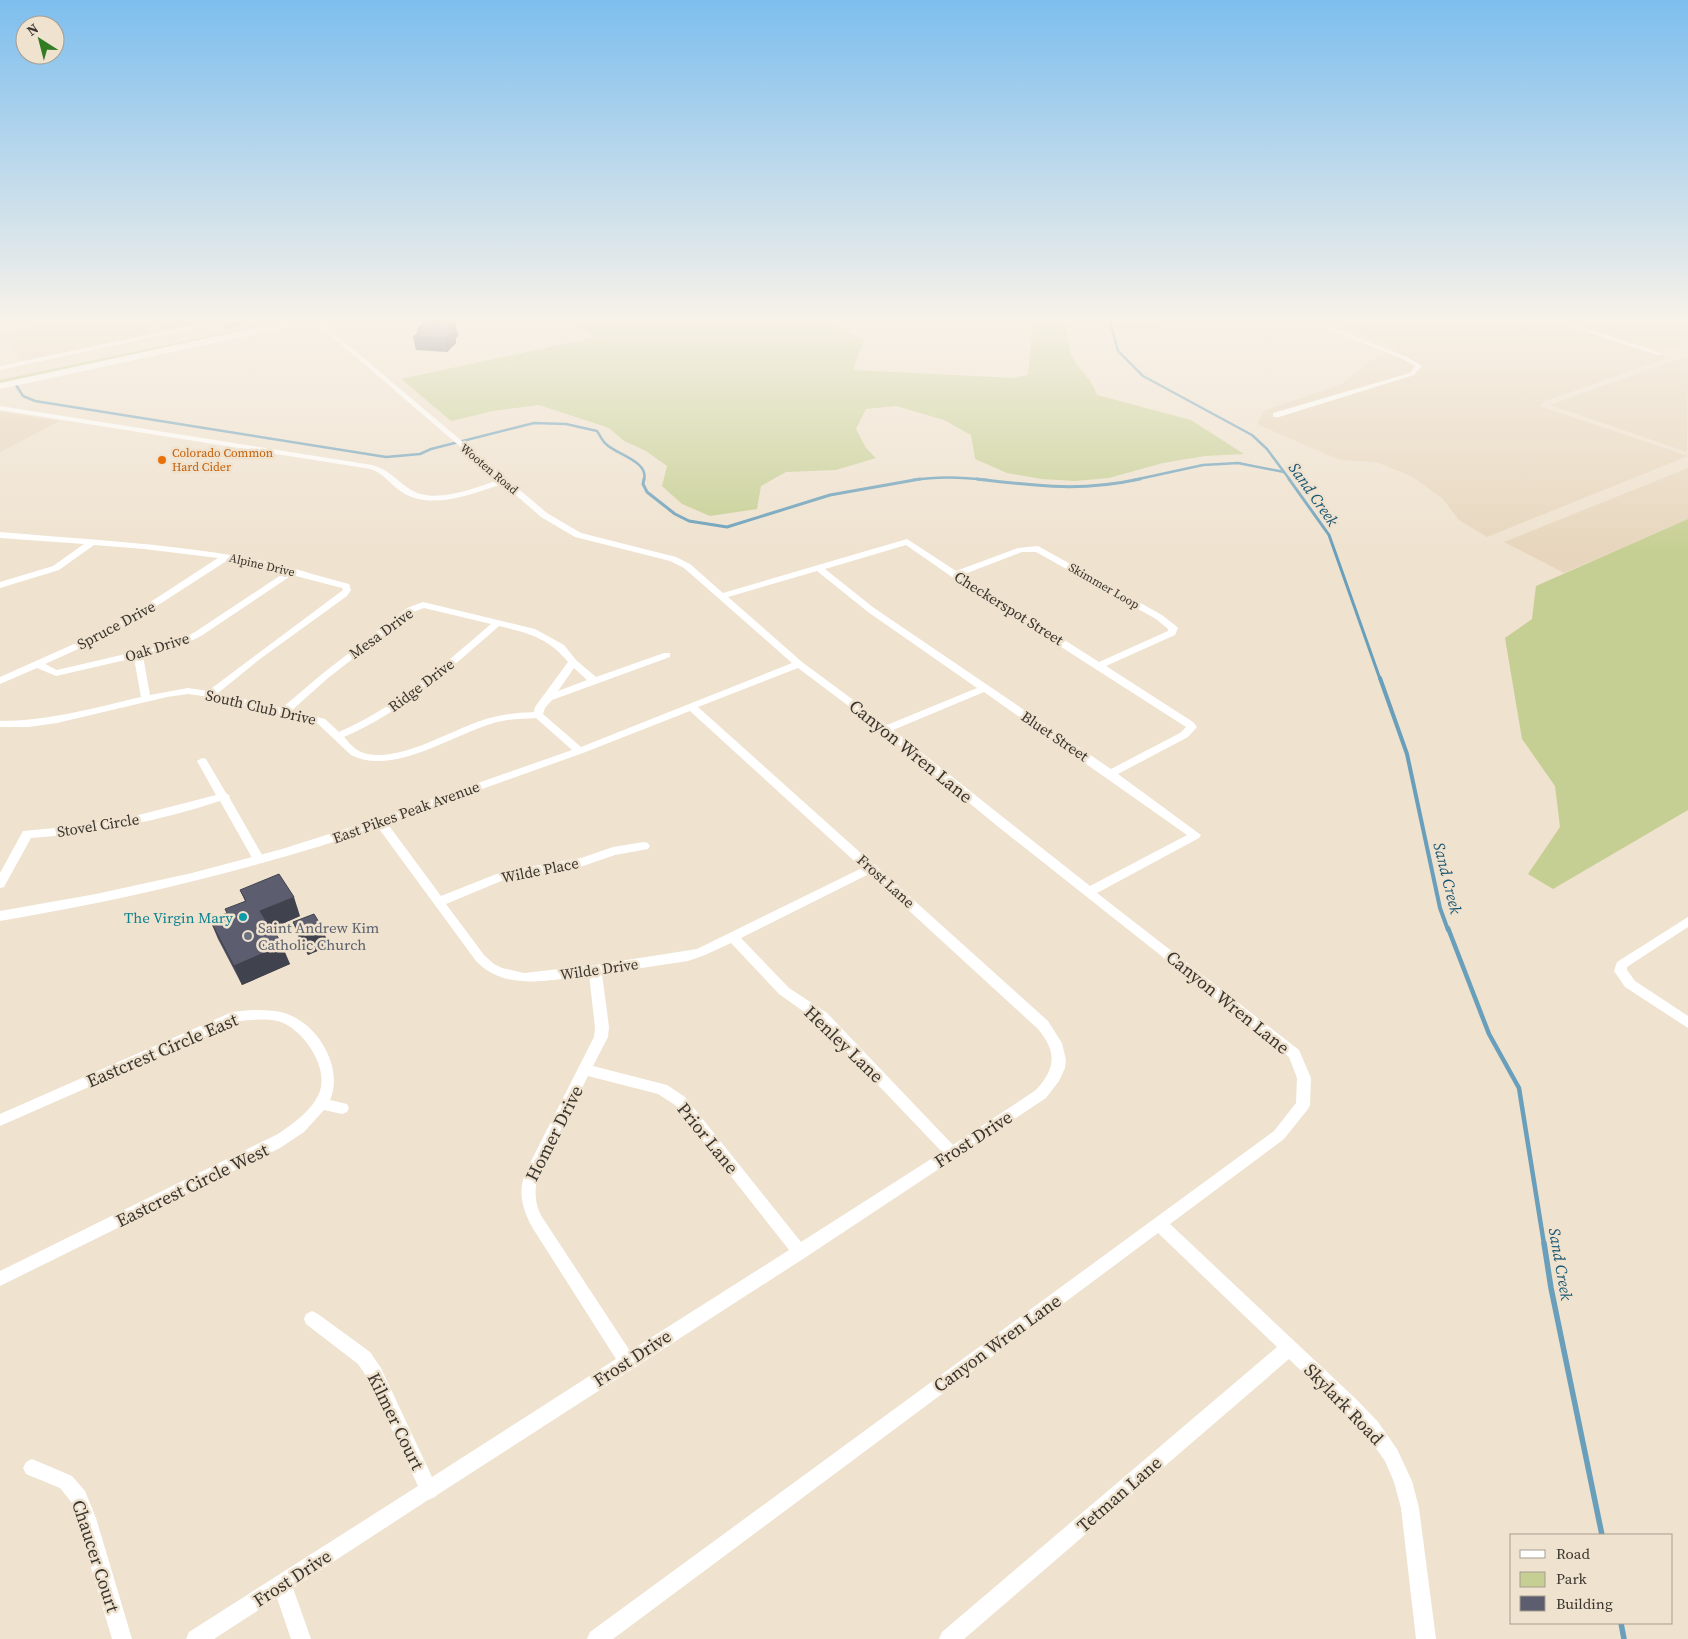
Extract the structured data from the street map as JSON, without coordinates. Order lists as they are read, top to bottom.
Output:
{
  "streets": {
    "street": [
      "Wooten Road",
      "Alpine Drive",
      "Skimmer Loop",
      "Checkerspot Street",
      "Spruce Drive",
      "Mesa Drive",
      "Oak Drive",
      "Ridge Drive",
      "South Club Drive",
      "Bluet Street",
      "Canyon Wren Lane",
      "East Pikes Peak Avenue",
      "Stovel Circle",
      "Wilde Place",
      "Frost Lane",
      "Wilde Drive",
      "Henley Lane",
      "Eastcrest Circle East",
      "Homer Drive",
      "Prior Lane",
      "Frost Drive",
      "Eastcrest Circle West",
      "Skylark Road",
      "Kilmer Court",
      "Tetman Lane",
      "Chaucer Court"
    ]
  },
  "crossings": [
    ["Wooten Road", "Canyon Wren Lane"],
    ["Alpine Drive", "Spruce Drive"],
    ["Alpine Drive", "Oak Drive"],
    ["Alpine Drive", "South Club Drive"],
    ["Skimmer Loop", "Checkerspot Street"],
    ["Checkerspot Street", "Bluet Street"],
    ["Checkerspot Street", "Canyon Wren Lane"],
    ["Spruce Drive", "Oak Drive"],
    ["Mesa Drive", "Ridge Drive"],
    ["Mesa Drive", "South Club Drive"],
    ["Ridge Drive", "South Club Drive"],
    ["Bluet Street", "Canyon Wren Lane"],
    ["Canyon Wren Lane", "East Pikes Peak Avenue"],
    ["Canyon Wren Lane", "Skylark Road"],
    ["East Pikes Peak Avenue", "Frost Lane"],
    ["East Pikes Peak Avenue", "Wilde Drive"],
    ["Wilde Place", "Wilde Drive"],
    ["Frost Lane", "Wilde Drive"],
    ["Frost Lane", "Frost Drive"],
    ["Wilde Drive", "Henley Lane"],
    ["Wilde Drive", "Homer Drive"],
    ["Henley Lane", "Frost Drive"],
    ["Eastcrest Circle East", "Eastcrest Circle West"],
    ["Homer Drive", "Prior Lane"],
    ["Homer Drive", "Frost Drive"],
    ["Prior Lane", "Frost Drive"],
    ["Frost Drive", "Kilmer Court"],
    ["Skylark Road", "Tetman Lane"]
  ],
  "water": ["Sand Creek"],
  "places": ["Colorado Common Hard Cider", "The Virgin Mary", "Saint Andrew Kim Catholic Church"],
  "legend": ["Road", "Park", "Building"],
  "north": "top left"
}
